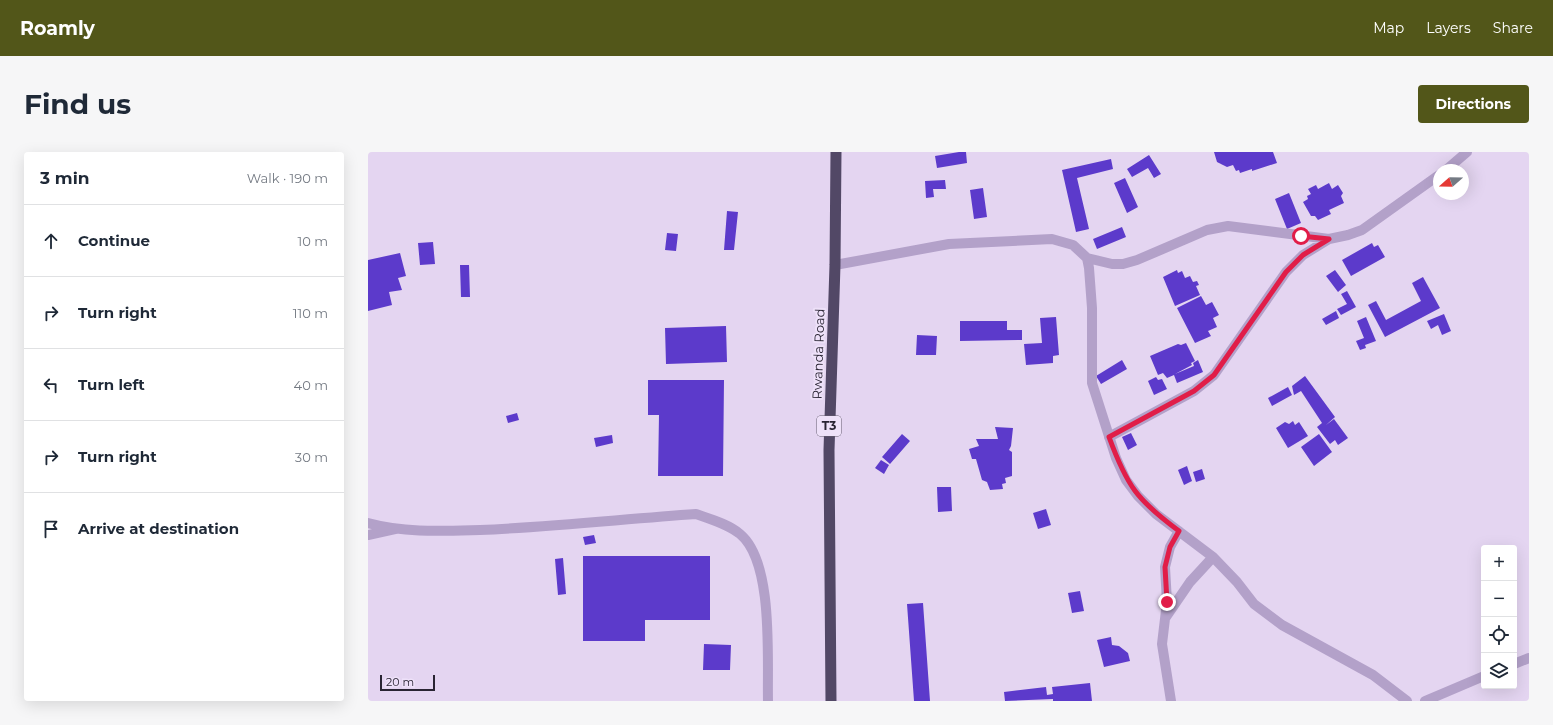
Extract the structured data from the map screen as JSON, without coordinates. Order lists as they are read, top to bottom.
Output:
{
  "streets": {
    "highway": ["Rwanda Road", "T3"]
  },
  "scale_bar": "20 m",
  "north": "left",
  "page": {
    "header": "Roamly",
    "nav": ["Map", "Layers", "Share"],
    "buttons": "Directions",
    "title": "Find us",
    "heading": ["3 min", "Walk · 190 m"],
    "list": [
      ["Continue", "10 m"],
      ["Turn right", "110 m"],
      ["Turn left", "40 m"],
      ["Turn right", "30 m"],
      "Arrive at destination"
    ],
    "map_buttons": ["+", "−"],
    "scale": "20 m"
  }
}
